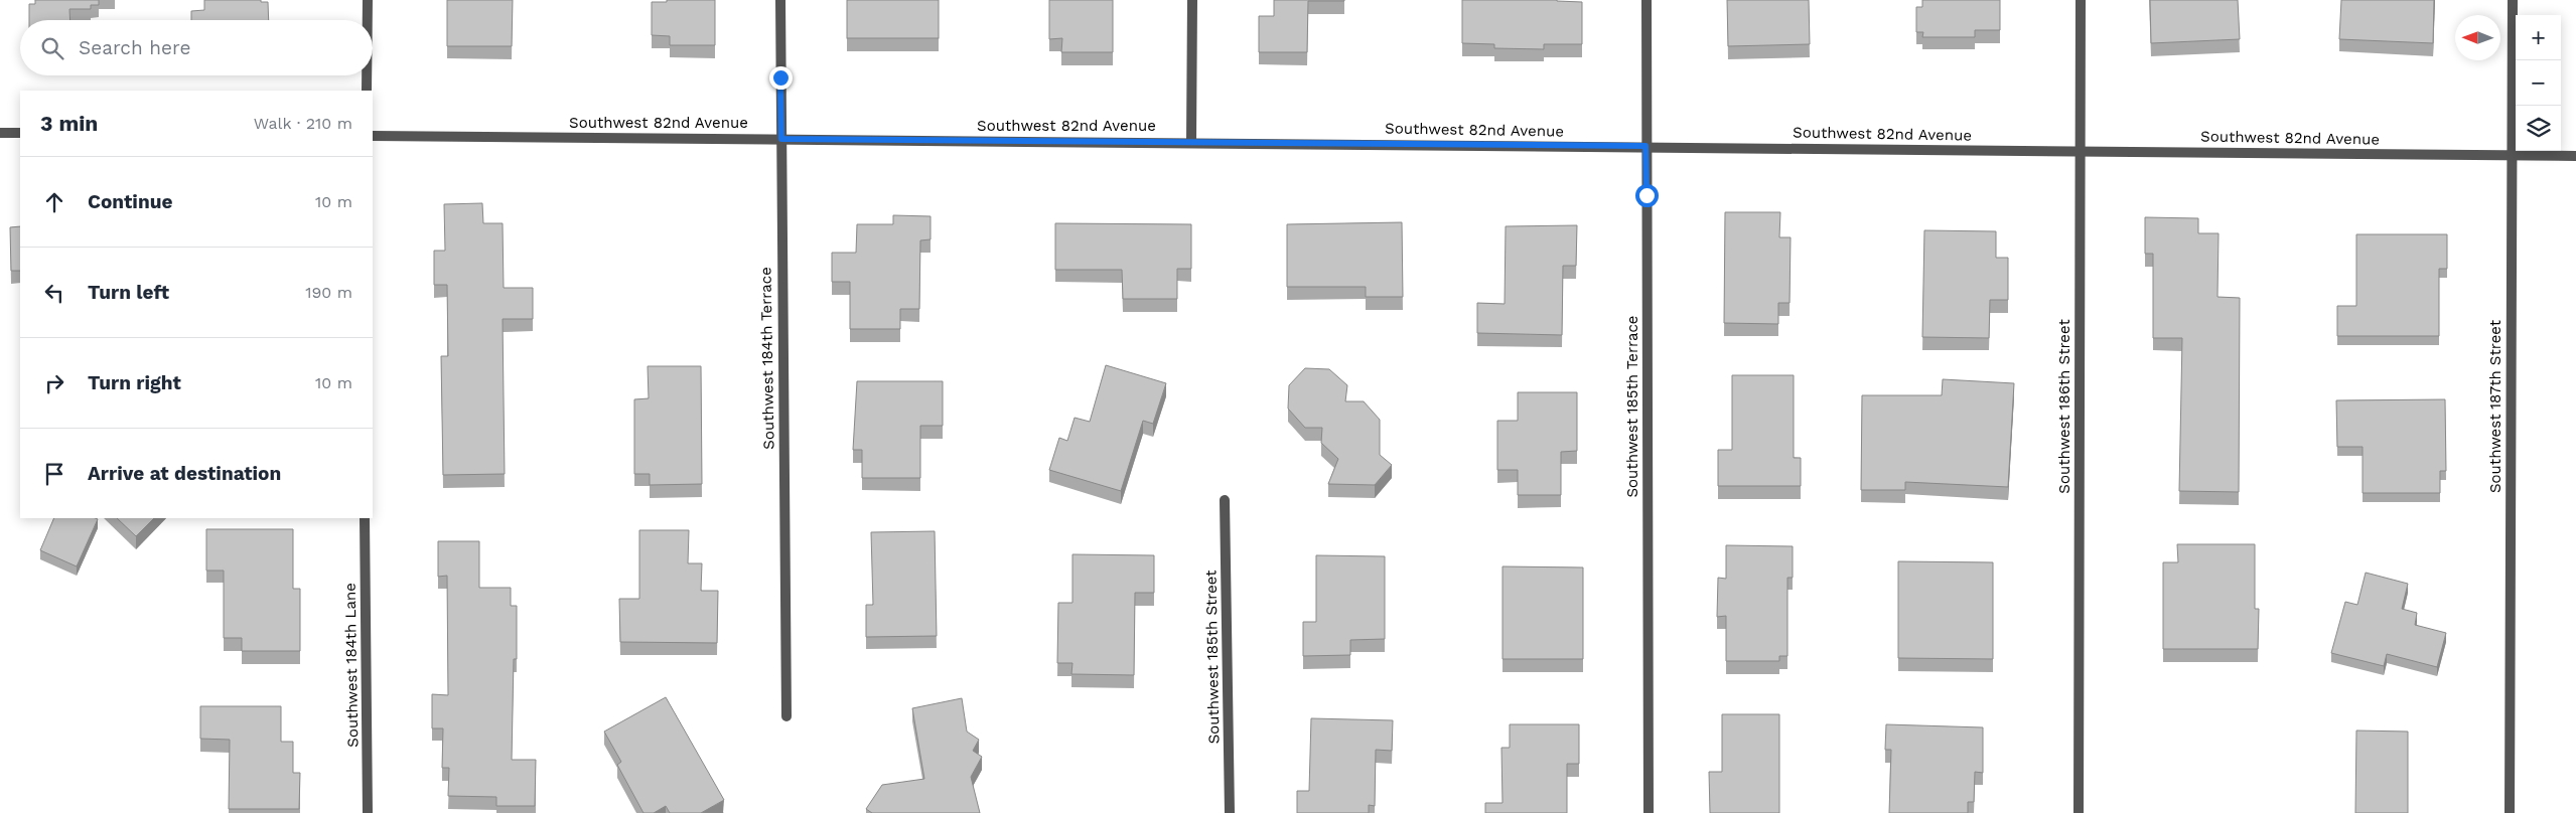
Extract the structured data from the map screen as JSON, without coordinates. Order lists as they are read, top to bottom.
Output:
{
  "streets": {
    "street": [
      "Southwest 82nd Avenue",
      "Southwest 184th Terrace",
      "Southwest 185th Terrace",
      "Southwest 186th Street",
      "Southwest 187th Street",
      "Southwest 185th Street",
      "Southwest 184th Lane"
    ]
  },
  "crossings": [
    ["Southwest 82nd Avenue", "Southwest 184th Terrace"],
    ["Southwest 82nd Avenue", "Southwest 185th Terrace"],
    ["Southwest 82nd Avenue", "Southwest 186th Street"],
    ["Southwest 82nd Avenue", "Southwest 187th Street"]
  ],
  "north": "left",
  "page": {
    "map_buttons": ["+", "−"],
    "search": "Search here",
    "heading": ["3 min", "Walk · 210 m"],
    "list": [
      ["Continue", "10 m"],
      ["Turn left", "190 m"],
      ["Turn right", "10 m"],
      "Arrive at destination"
    ]
  }
}
